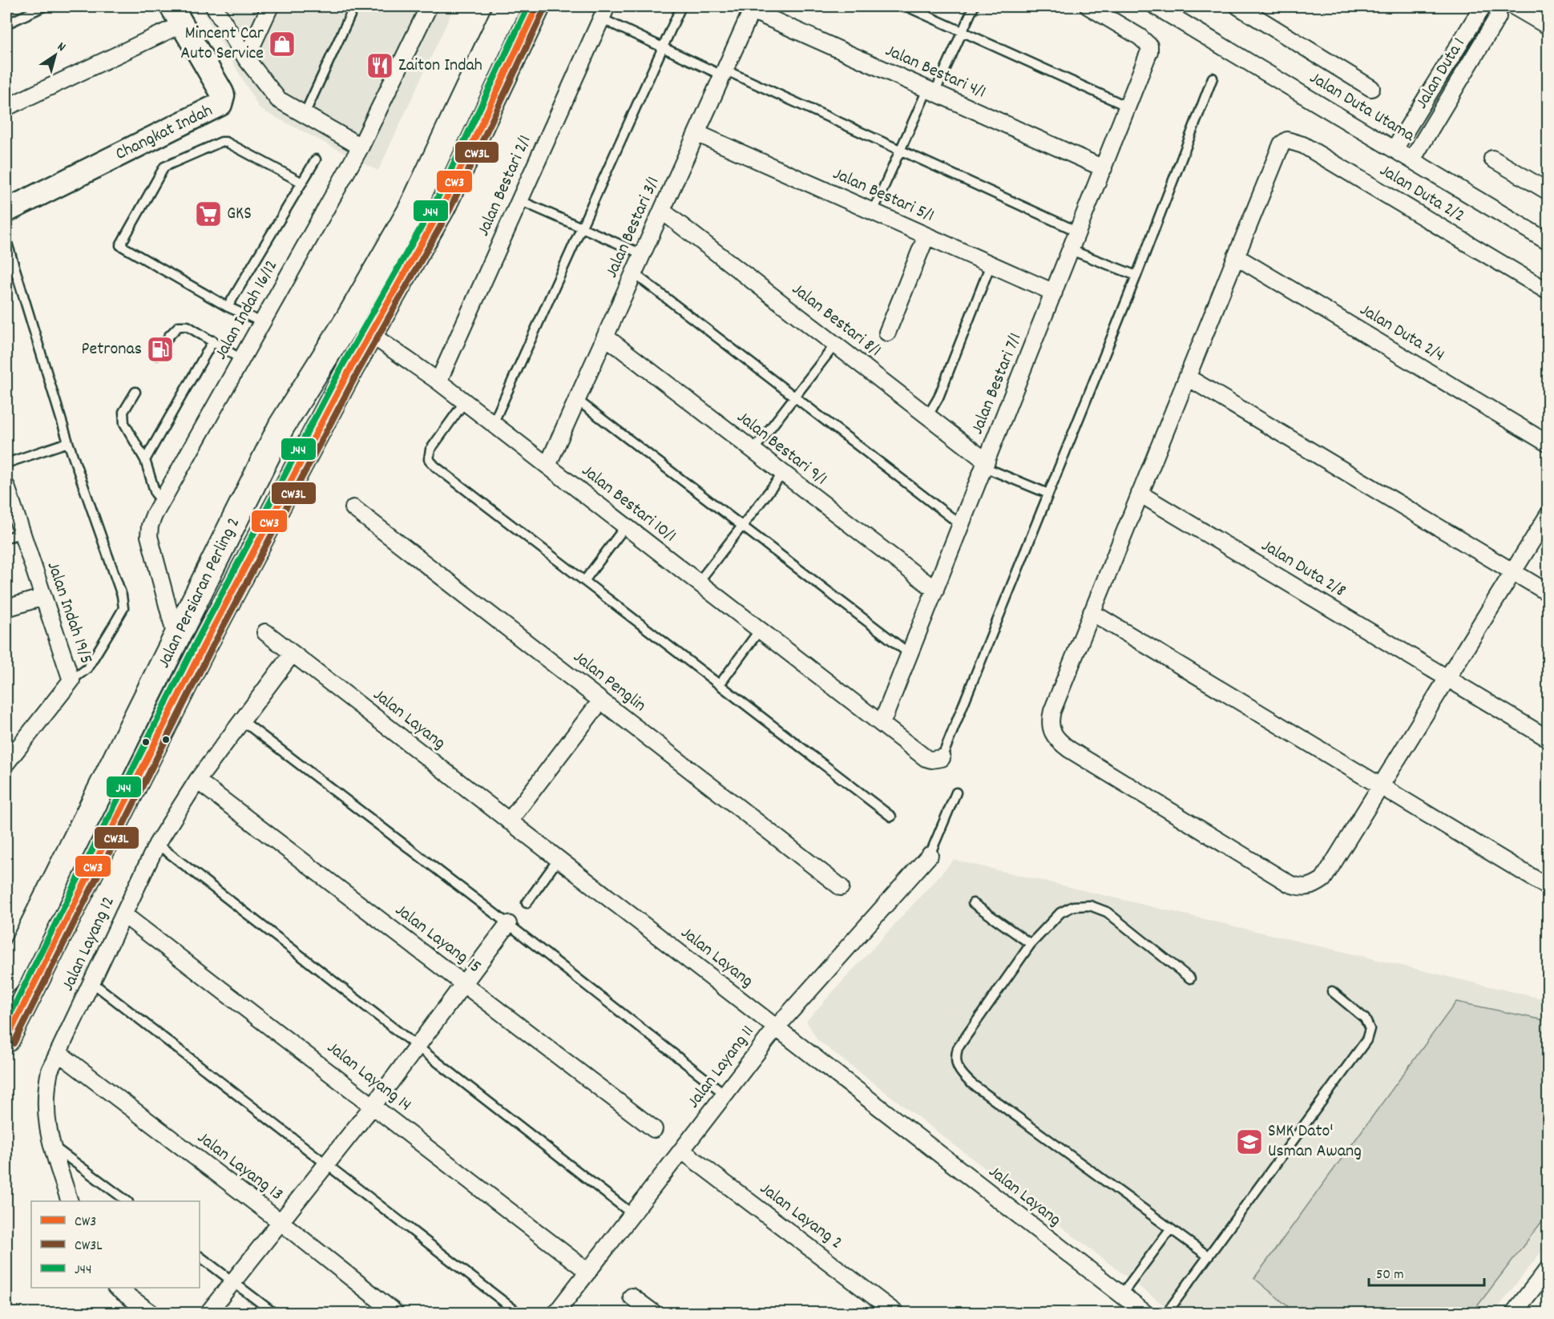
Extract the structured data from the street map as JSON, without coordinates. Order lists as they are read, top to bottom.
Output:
{
  "streets": {
    "main road": ["Jalan Persiaran Perling 2"],
    "street": [
      "Jalan Bestari 4/1",
      "Jalan Duta 1",
      "Jalan Duta Utama",
      "Changkat Indah",
      "Jalan Bestari 2/1",
      "Jalan Duta 2/2",
      "Jalan Bestari 5/1",
      "Jalan Bestari 3/1",
      "Jalan Indah 16/12",
      "Jalan Bestari 8/1",
      "Jalan Duta 2/4",
      "Jalan Bestari 7/1",
      "Jalan Bestari 9/1",
      "Jalan Bestari 10/1",
      "Jalan Duta 2/8",
      "Jalan Indah 19/5",
      "Jalan Penglin",
      "Jalan Layang",
      "Jalan Layang 15",
      "Jalan Layang 12",
      "Jalan Layang 11",
      "Jalan Layang 14",
      "Jalan Layang 13",
      "Jalan Layang 2"
    ]
  },
  "crossings": [
    ["Jalan Bestari 4/1", "Jalan Bestari 3/1"],
    ["Jalan Bestari 4/1", "Jalan Bestari 7/1"],
    ["Jalan Duta 1", "Jalan Duta Utama"],
    ["Jalan Bestari 2/1", "Jalan Bestari 10/1"],
    ["Jalan Duta 2/2", "Jalan Duta 2/4"],
    ["Jalan Bestari 5/1", "Jalan Bestari 3/1"],
    ["Jalan Bestari 5/1", "Jalan Bestari 7/1"],
    ["Jalan Bestari 3/1", "Jalan Bestari 8/1"],
    ["Jalan Bestari 3/1", "Jalan Bestari 9/1"],
    ["Jalan Bestari 3/1", "Jalan Bestari 10/1"],
    ["Jalan Indah 16/12", "Jalan Persiaran Perling 2"],
    ["Jalan Bestari 8/1", "Jalan Bestari 7/1"],
    ["Jalan Bestari 7/1", "Jalan Bestari 9/1"],
    ["Jalan Bestari 7/1", "Jalan Bestari 10/1"],
    ["Jalan Bestari 10/1", "Jalan Persiaran Perling 2"],
    ["Jalan Layang", "Jalan Layang 12"],
    ["Jalan Layang", "Jalan Layang 11"],
    ["Jalan Layang 15", "Jalan Layang 12"],
    ["Jalan Layang 12", "Jalan Layang 14"],
    ["Jalan Layang 12", "Jalan Layang 13"],
    ["Jalan Layang 11", "Jalan Layang 14"],
    ["Jalan Layang 11", "Jalan Layang 2"]
  ],
  "places": {
    "shop": ["Mincent Car Auto Service"],
    "restaurant": ["Zaiton Indah"],
    "supermarket": ["GKS"],
    "fuel station": ["Petronas"],
    "school or university": ["SMK Dato' Usman Awang"]
  },
  "lines": ["transit line CW3", "transit line J44", "transit line CW3L"],
  "legend": ["CW3", "CW3L", "J44"],
  "scale_bar": "50 m",
  "north": "top right"
}
